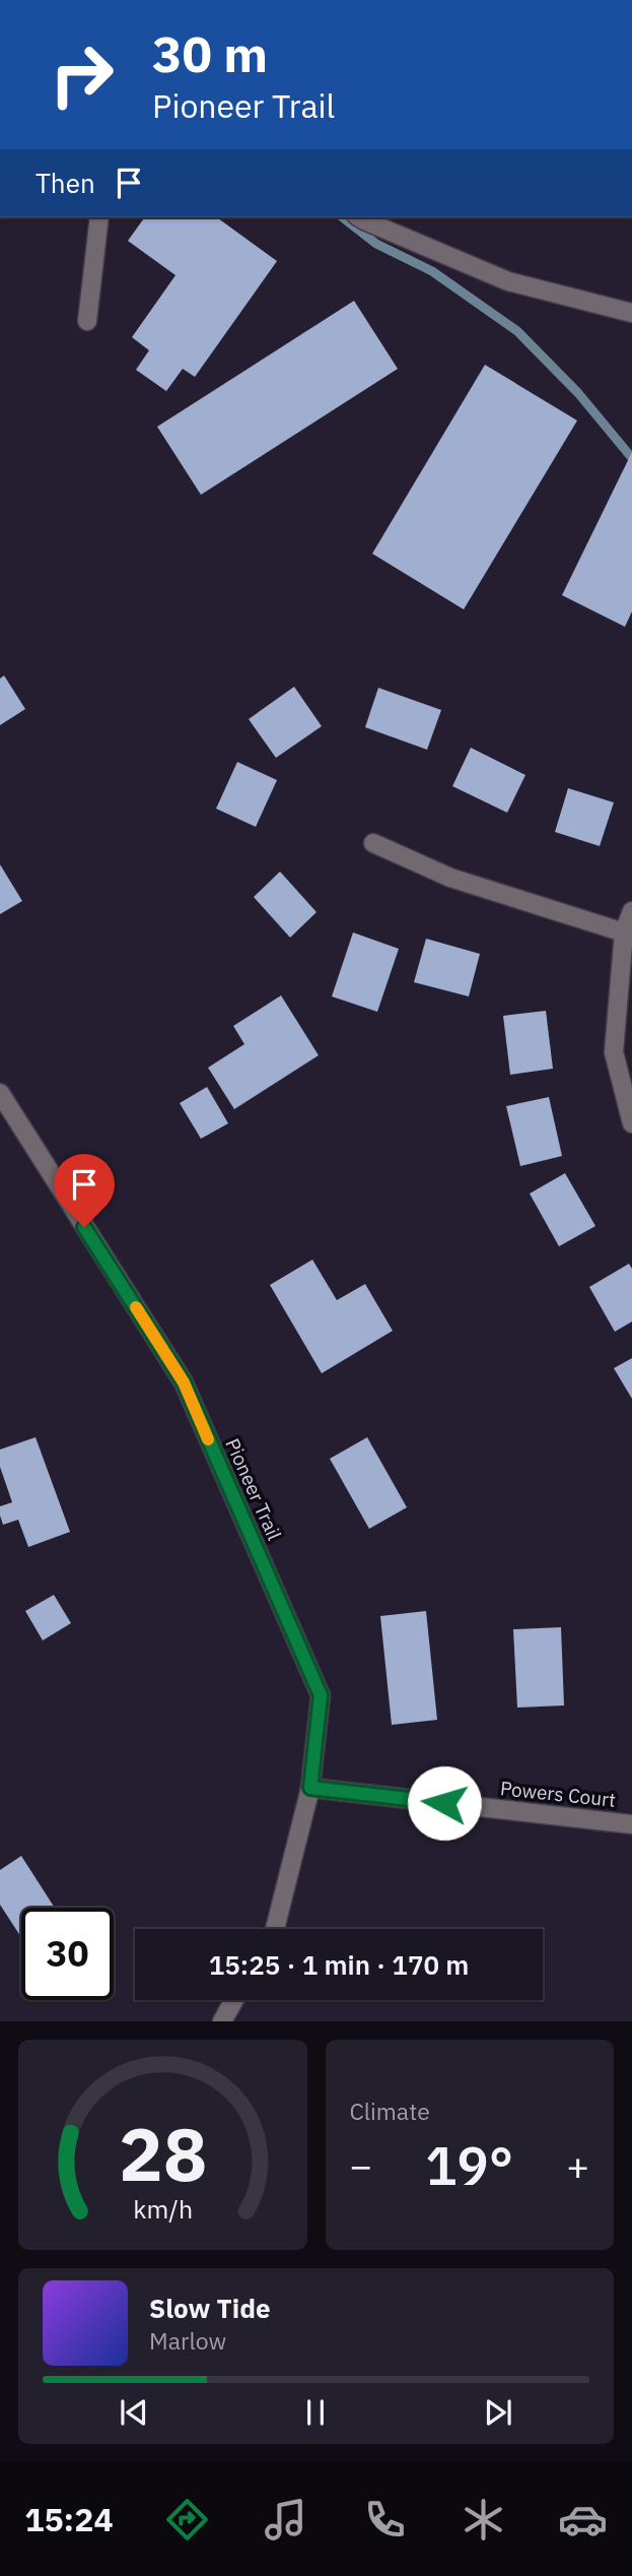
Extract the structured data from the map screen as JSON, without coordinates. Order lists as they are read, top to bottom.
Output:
{
  "streets": {
    "street": ["Pioneer Trail", "Powers Court"]
  },
  "crossings": [
    ["Pioneer Trail", "Powers Court"]
  ],
  "page": {
    "turn": ["30 m", "Pioneer Trail"],
    "then": "Then",
    "limit": "30",
    "trip": "15:25 · 1 min · 170 m",
    "tile": "Climate",
    "heat": ["−", "19°", "+"],
    "song": ["Slow Tide", "Marlow"],
    "tabs": "15:24",
    "gauge": ["28", "km/h"]
  }
}
